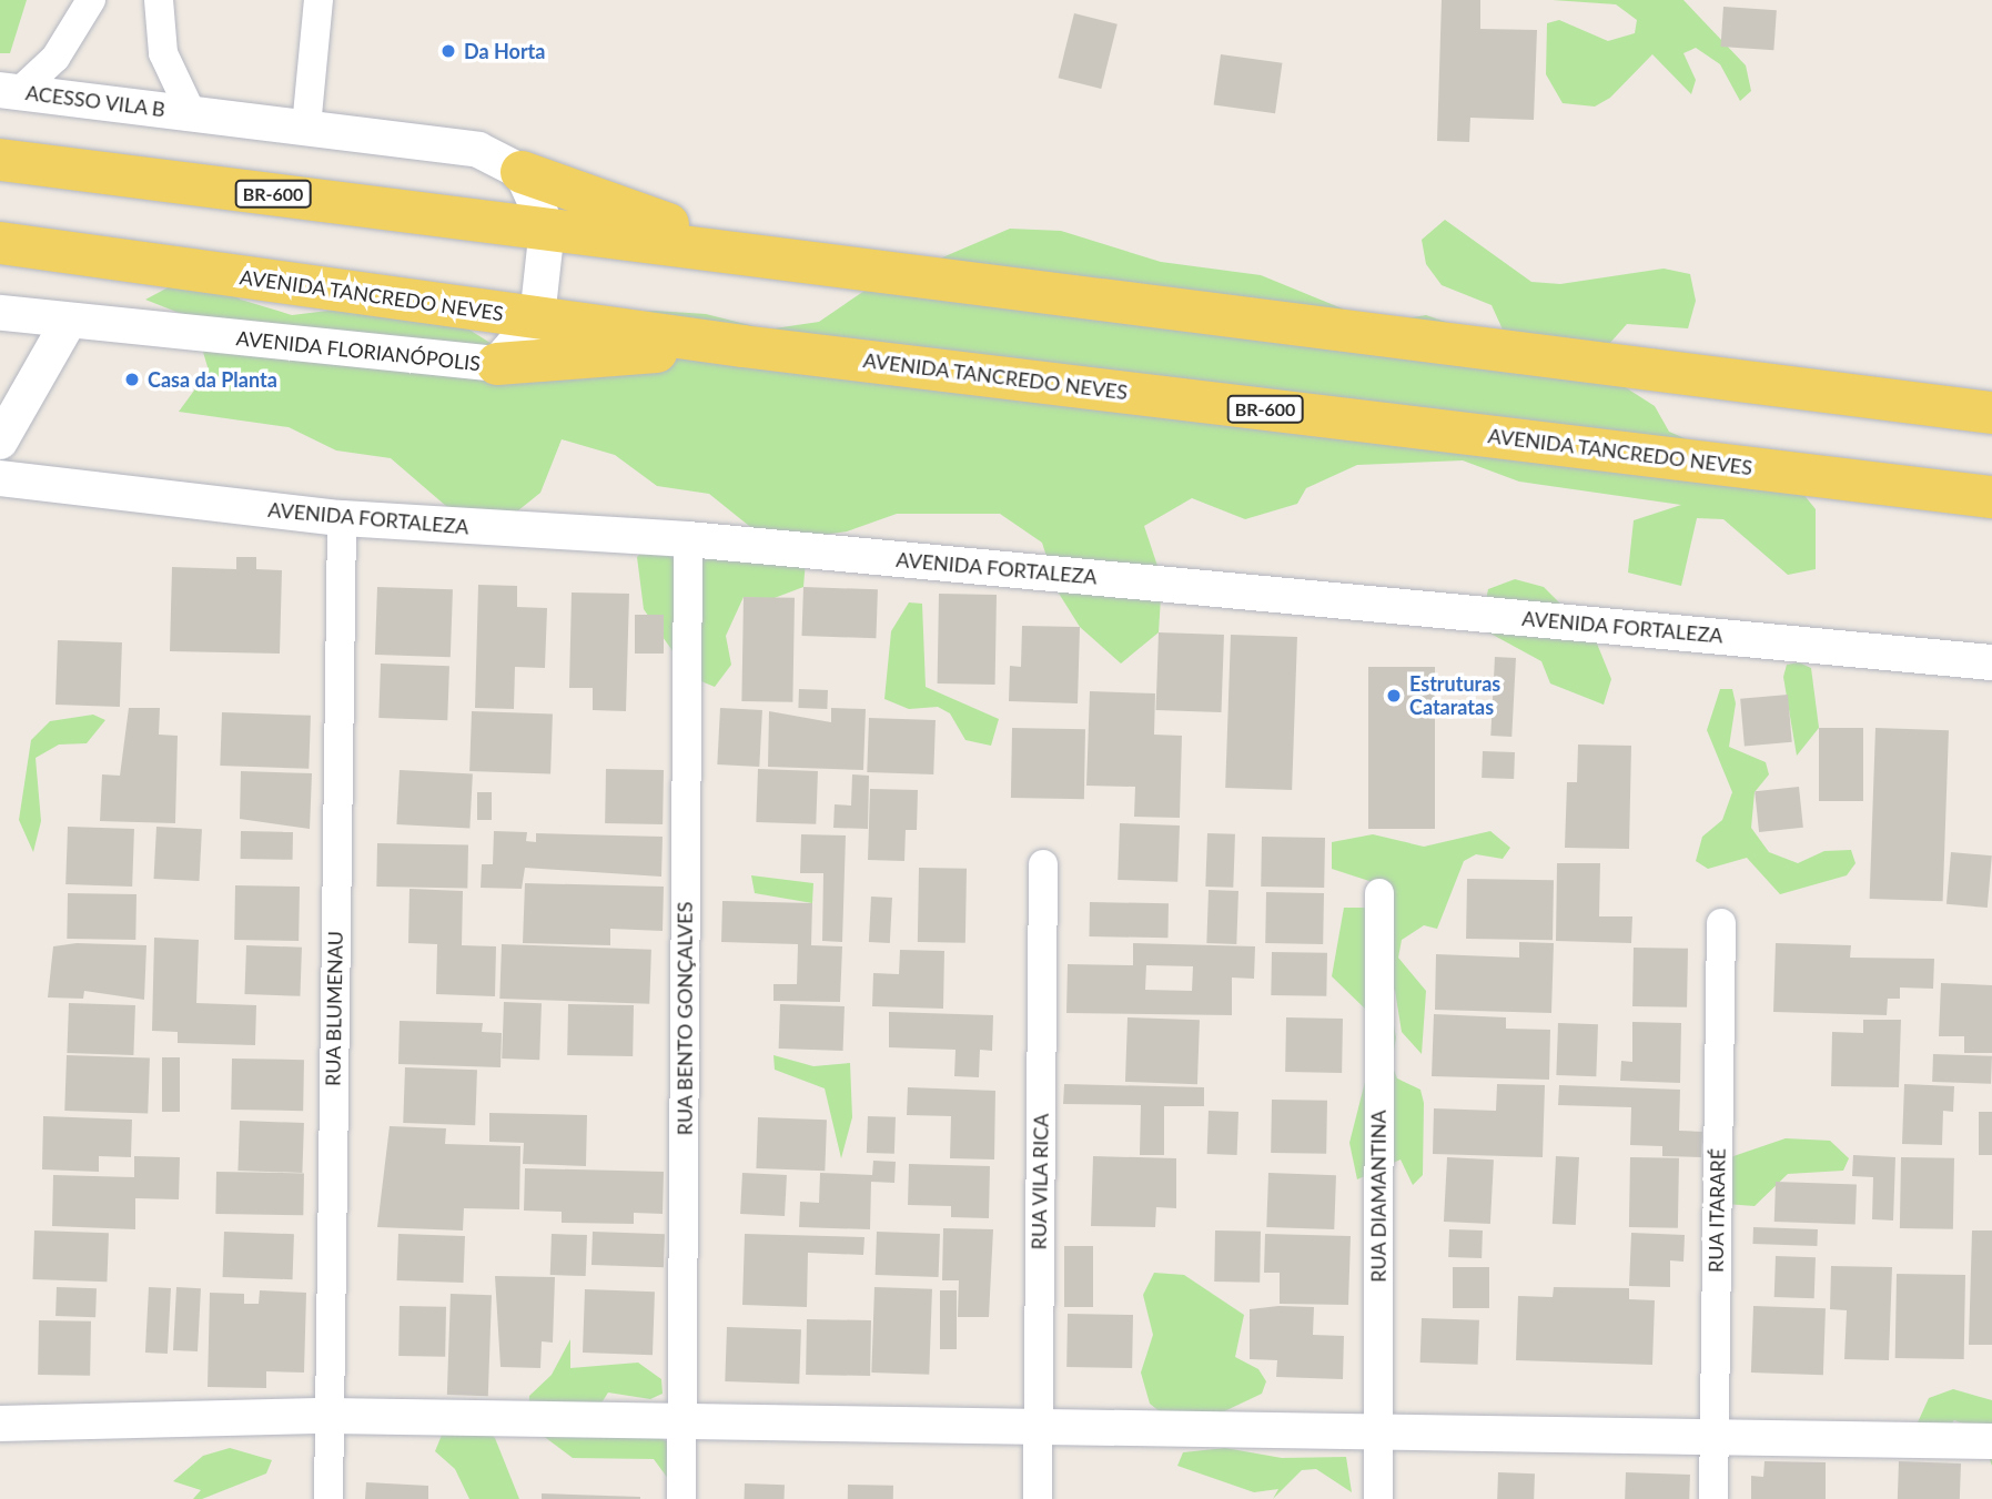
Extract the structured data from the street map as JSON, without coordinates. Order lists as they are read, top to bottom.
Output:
{
  "streets": {
    "main road": ["BR-600", "AVENIDA TANCREDO NEVES"],
    "street": [
      "ACESSO VILA B",
      "AVENIDA FLORIANÓPOLIS",
      "AVENIDA FORTALEZA",
      "RUA BLUMENAU",
      "RUA BENTO GONÇALVES",
      "RUA VILA RICA",
      "RUA DIAMANTINA",
      "RUA ITARARÉ"
    ]
  },
  "crossings": [
    ["AVENIDA TANCREDO NEVES", "AVENIDA FLORIANÓPOLIS"],
    ["AVENIDA FORTALEZA", "RUA BLUMENAU"],
    ["AVENIDA FORTALEZA", "RUA BENTO GONÇALVES"]
  ],
  "places": ["Da Horta", "Casa da Planta", "Estruturas Cataratas"]
}
